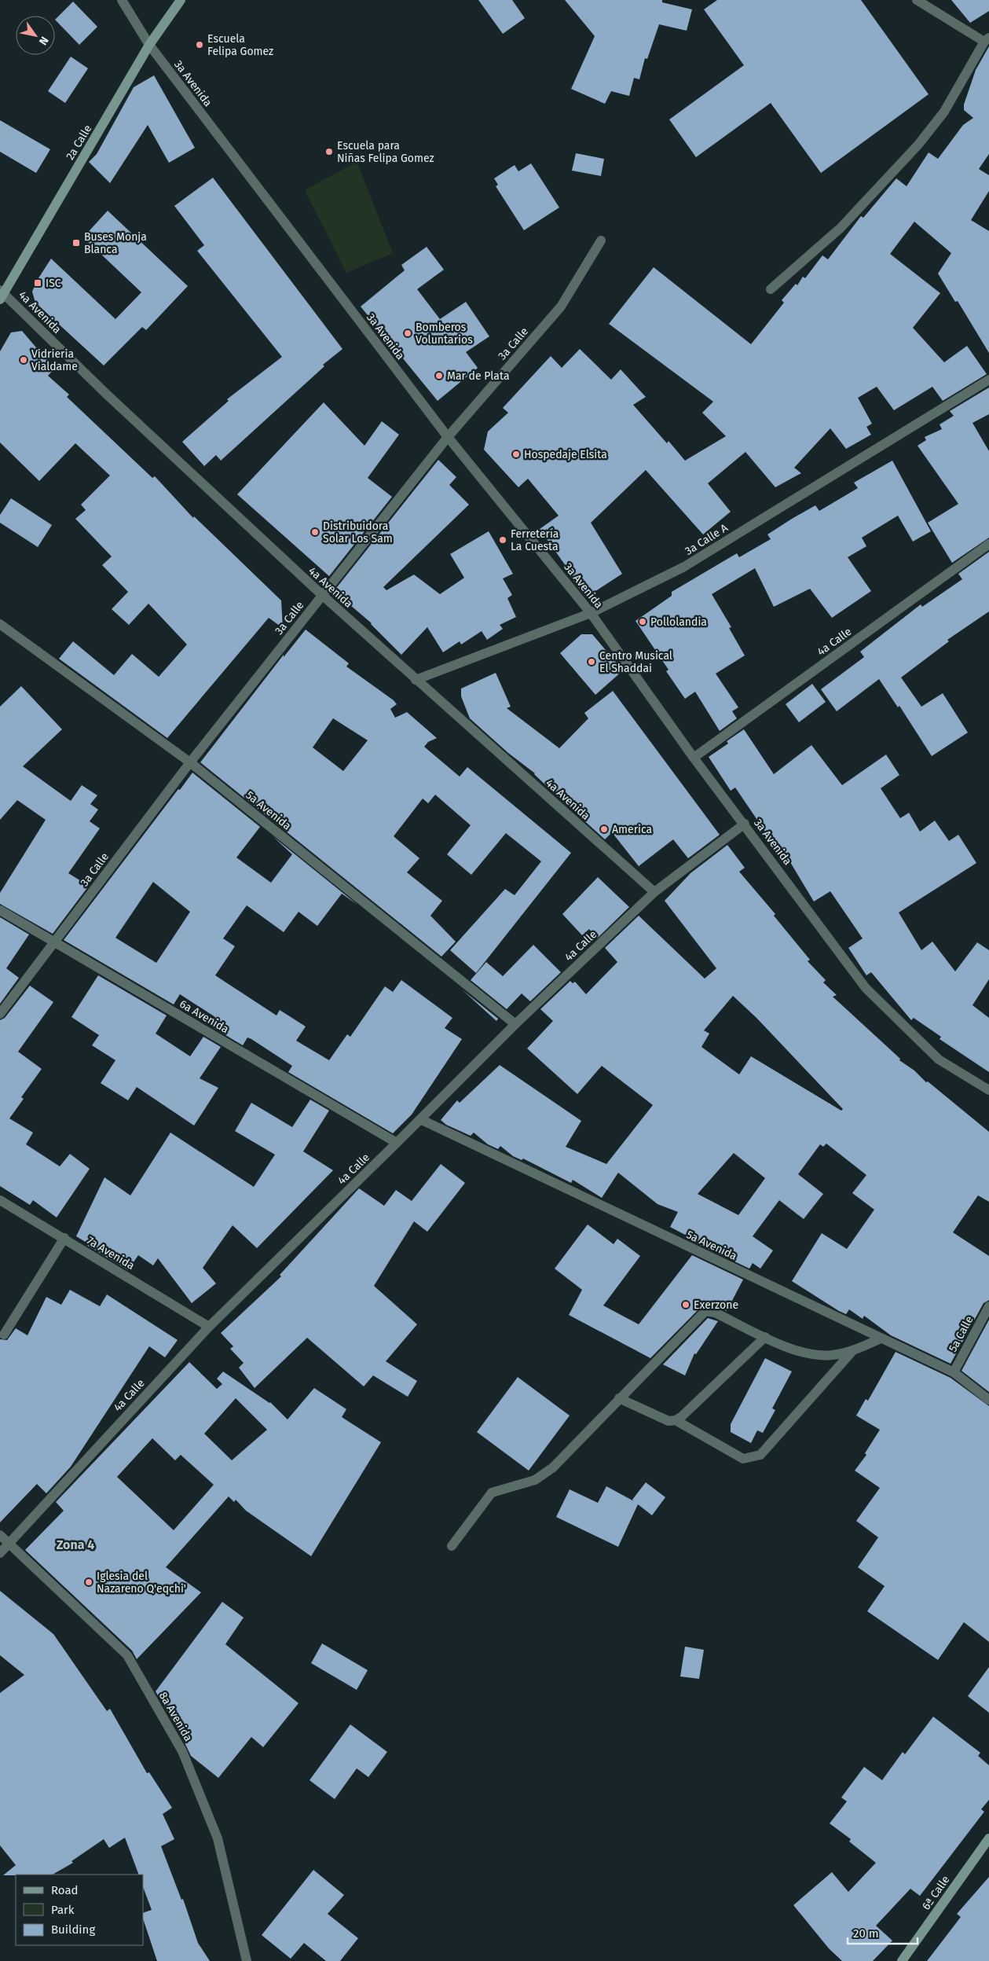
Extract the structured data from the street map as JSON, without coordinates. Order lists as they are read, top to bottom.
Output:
{
  "streets": {
    "main road": ["2a Calle", "6ª Calle"],
    "street": [
      "3a Avenida",
      "4a Avenida",
      "3a Calle",
      "3a Calle A",
      "4a Calle",
      "5a Avenida",
      "6a Avenida",
      "7a Avenida",
      "5a Calle",
      "8a Avenida"
    ]
  },
  "crossings": [
    ["3a Avenida", "2a Calle"],
    ["3a Avenida", "3a Calle"],
    ["3a Avenida", "3a Calle A"],
    ["3a Avenida", "4a Calle"],
    ["2a Calle", "4a Avenida"],
    ["4a Avenida", "3a Calle"],
    ["4a Avenida", "3a Calle A"],
    ["4a Avenida", "4a Calle"],
    ["3a Calle", "5a Avenida"],
    ["3a Calle", "6a Avenida"],
    ["4a Calle", "5a Avenida"],
    ["4a Calle", "6a Avenida"],
    ["4a Calle", "7a Avenida"],
    ["4a Calle", "8a Avenida"],
    ["5a Avenida", "5a Calle"]
  ],
  "districts": ["Zona 4"],
  "places": {
    "other": [
      "Escuela Felipa Gomez",
      "Escuela para Niñas Felipa Gomez",
      "Bomberos Voluntarios",
      "Vidrieria Vialdame",
      "Mar de Plata",
      "Hospedaje Elsita",
      "Distribuidora Solar Los Sam",
      "Ferretería La Cuesta",
      "Pollolandia",
      "Centro Musical El Shaddai",
      "America",
      "Exerzone",
      "Iglesia del Nazareno Q'eqchi'"
    ],
    "transit": ["Buses Monja Blanca", "ISC"]
  },
  "legend": ["Road", "Park", "Building"],
  "scale_bar": "20 m",
  "north": "bottom right"
}
